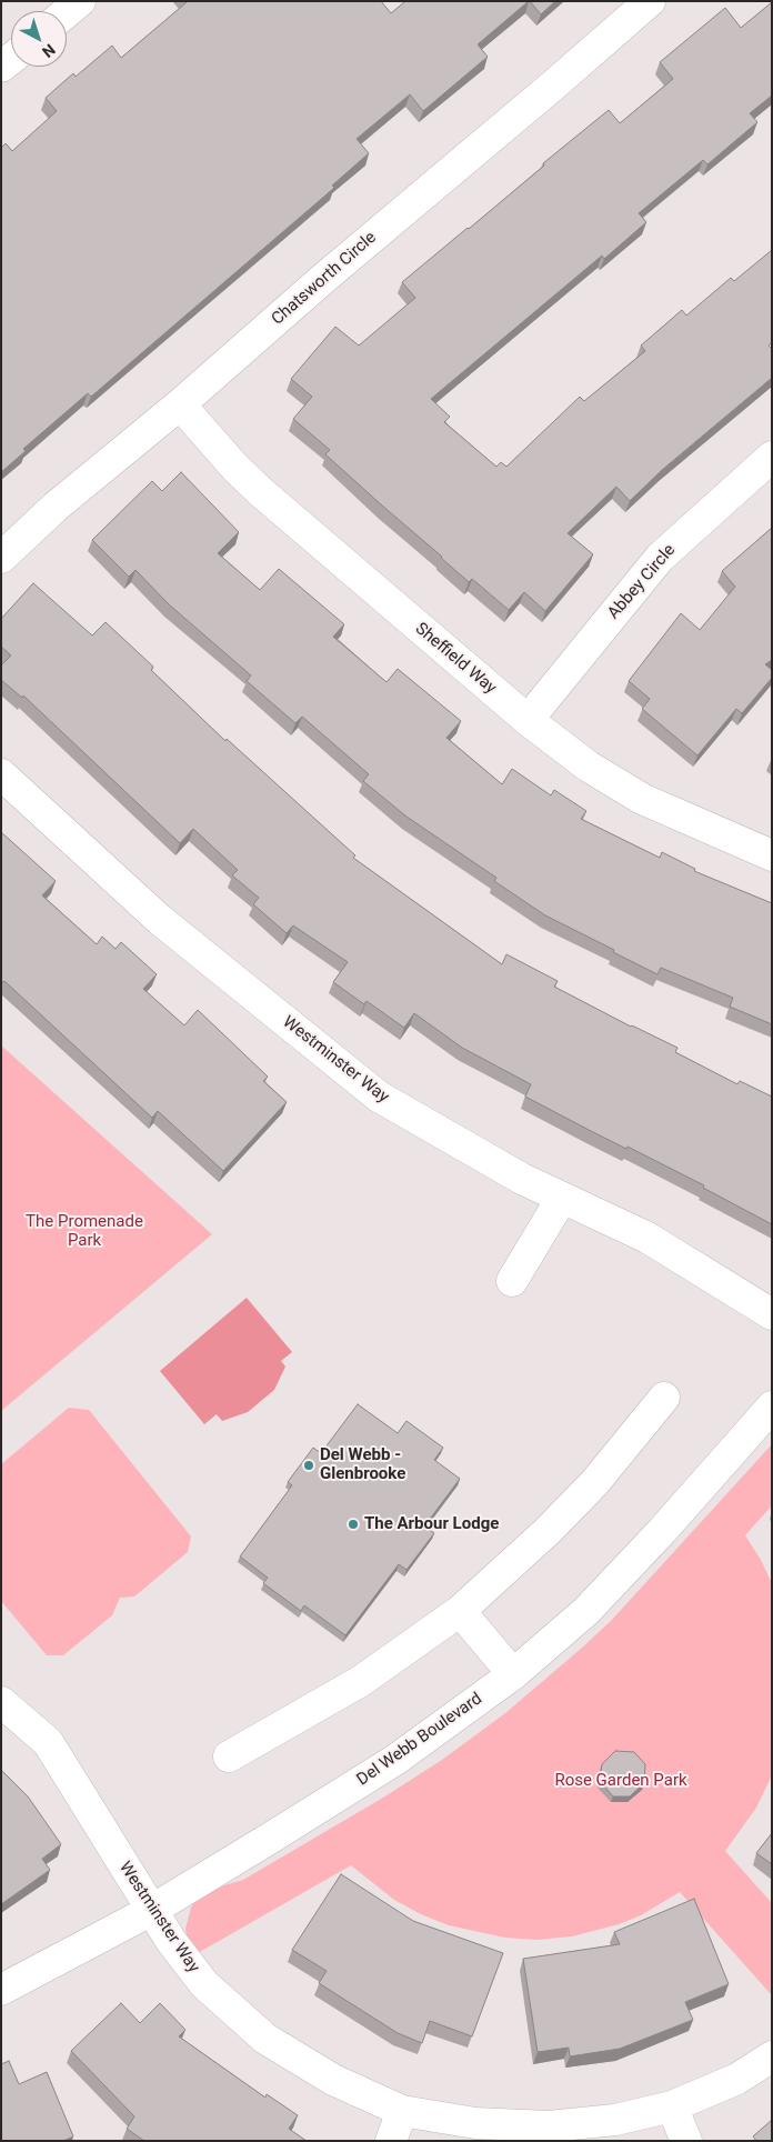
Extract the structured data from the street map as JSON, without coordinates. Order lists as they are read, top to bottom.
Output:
{
  "streets": {
    "street": [
      "Chatsworth Circle",
      "Abbey Circle",
      "Sheffield Way",
      "Westminster Way",
      "Del Webb Boulevard"
    ]
  },
  "crossings": [
    ["Chatsworth Circle", "Sheffield Way"],
    ["Abbey Circle", "Sheffield Way"],
    ["Westminster Way", "Del Webb Boulevard"]
  ],
  "parks": ["The Promenade Park", "Rose Garden Park"],
  "places": ["Del Webb - Glenbrooke", "The Arbour Lodge"],
  "north": "bottom right"
}
